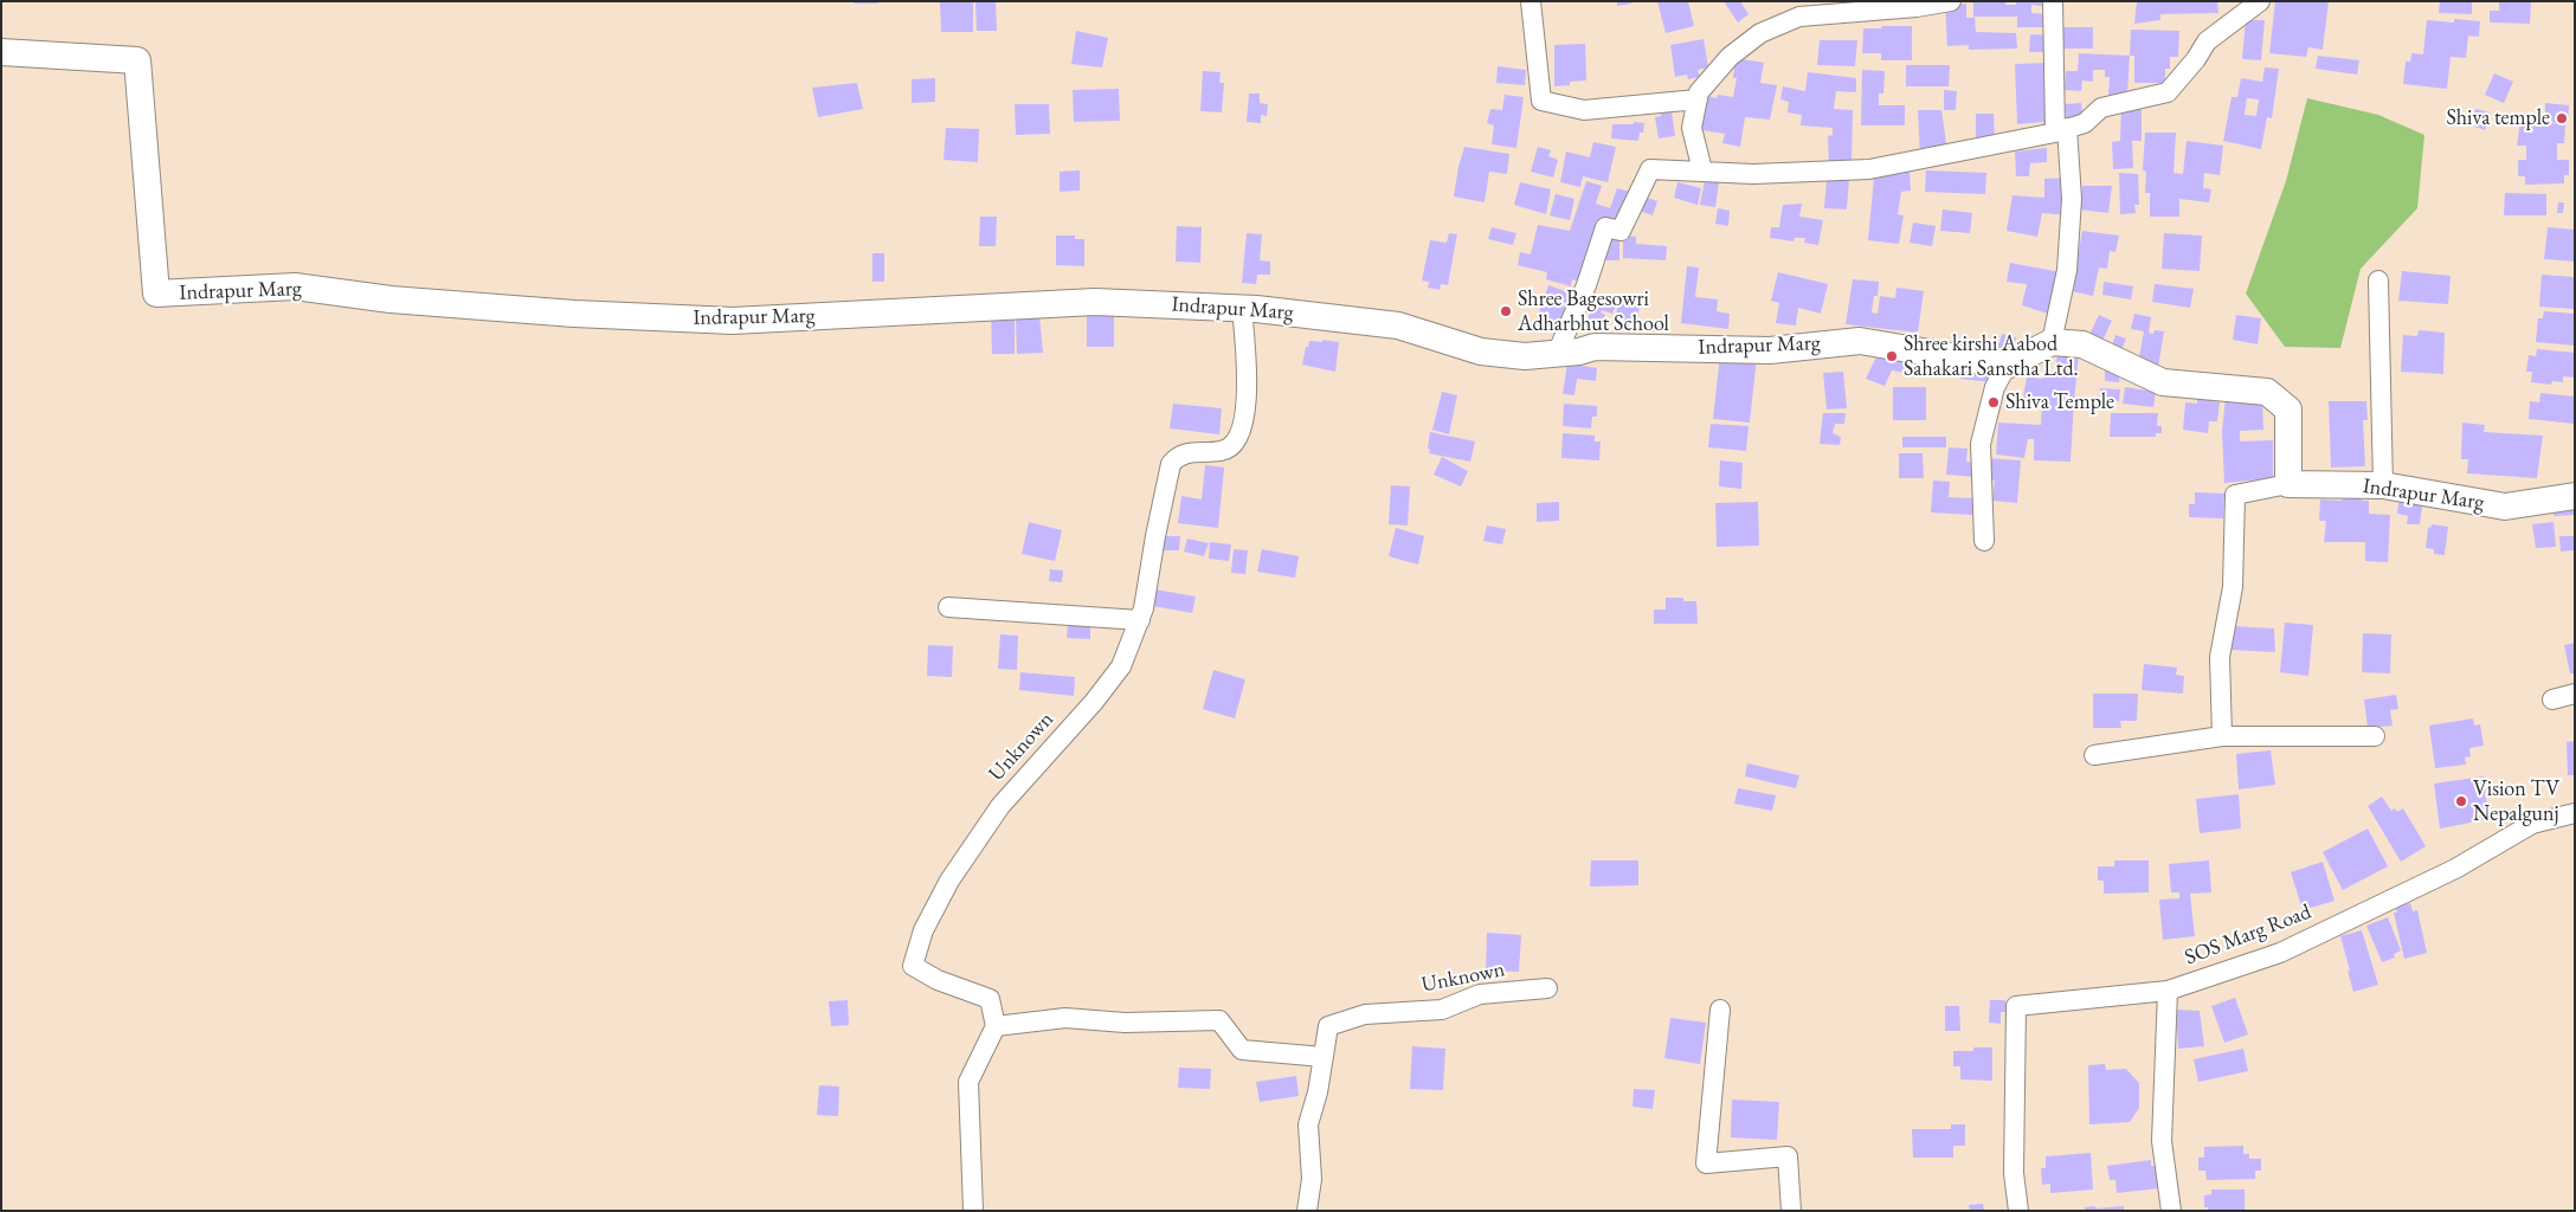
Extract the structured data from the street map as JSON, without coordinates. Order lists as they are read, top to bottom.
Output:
{
  "streets": {
    "street": ["Indrapur Marg", "Unknown", "SOS Marg Road"]
  },
  "crossings": [
    ["Indrapur Marg", "Unknown"]
  ],
  "places": [
    "Shiva temple",
    "Shree Bagesowri Adharbhut School",
    "Shree kirshi Aabod Sahakari Sanstha Ltd.",
    "Shiva Temple",
    "Vision TV Nepalgunj"
  ]
}
